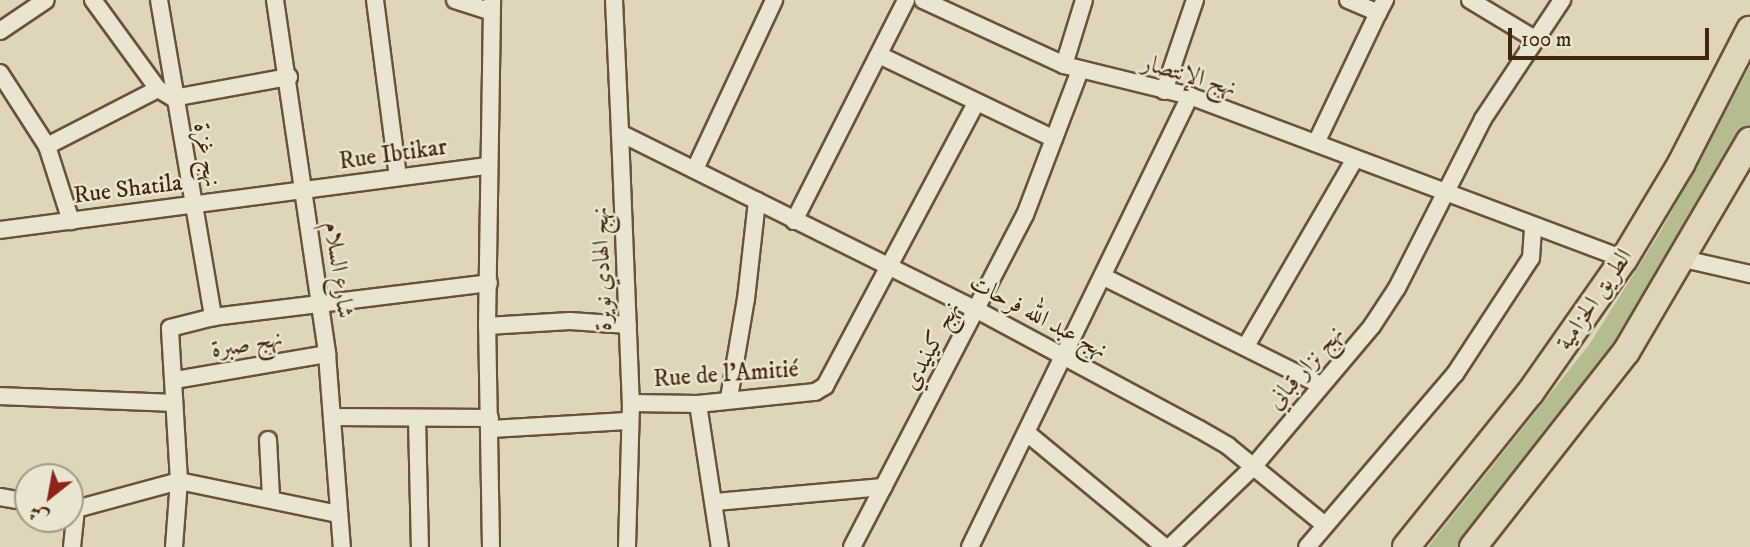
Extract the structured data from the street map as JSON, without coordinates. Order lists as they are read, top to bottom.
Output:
{
  "streets": {
    "highway": ["الطريق الحزامية"],
    "street": [
      "نهج الإنتصار",
      "نهج غزة",
      "Rue Ibtikar",
      "Rue Shatila",
      "نهج الهادي نويرة",
      "شارع السلام",
      "نهج عبد الله فرحات",
      "نهج صبرة",
      "نهج كينيدي",
      "نهج نزار قباني",
      "Rue de l'Amitié"
    ]
  },
  "crossings": [
    ["نهج الإنتصار", "الطريق الحزامية"],
    ["نهج الإنتصار", "نهج كينيدي"],
    ["نهج الإنتصار", "نهج نزار قباني"],
    ["نهج غزة", "Rue Shatila"],
    ["Rue Ibtikar", "Rue Shatila"],
    ["Rue Ibtikar", "شارع السلام"],
    ["Rue Shatila", "شارع السلام"],
    ["نهج الهادي نويرة", "نهج عبد الله فرحات"],
    ["نهج الهادي نويرة", "Rue de l'Amitié"],
    ["شارع السلام", "نهج صبرة"],
    ["نهج عبد الله فرحات", "نهج كينيدي"],
    ["نهج عبد الله فرحات", "نهج نزار قباني"],
    ["نهج عبد الله فرحات", "Rue de l'Amitié"]
  ],
  "scale_bar": "100 m",
  "north": "bottom left"
}
